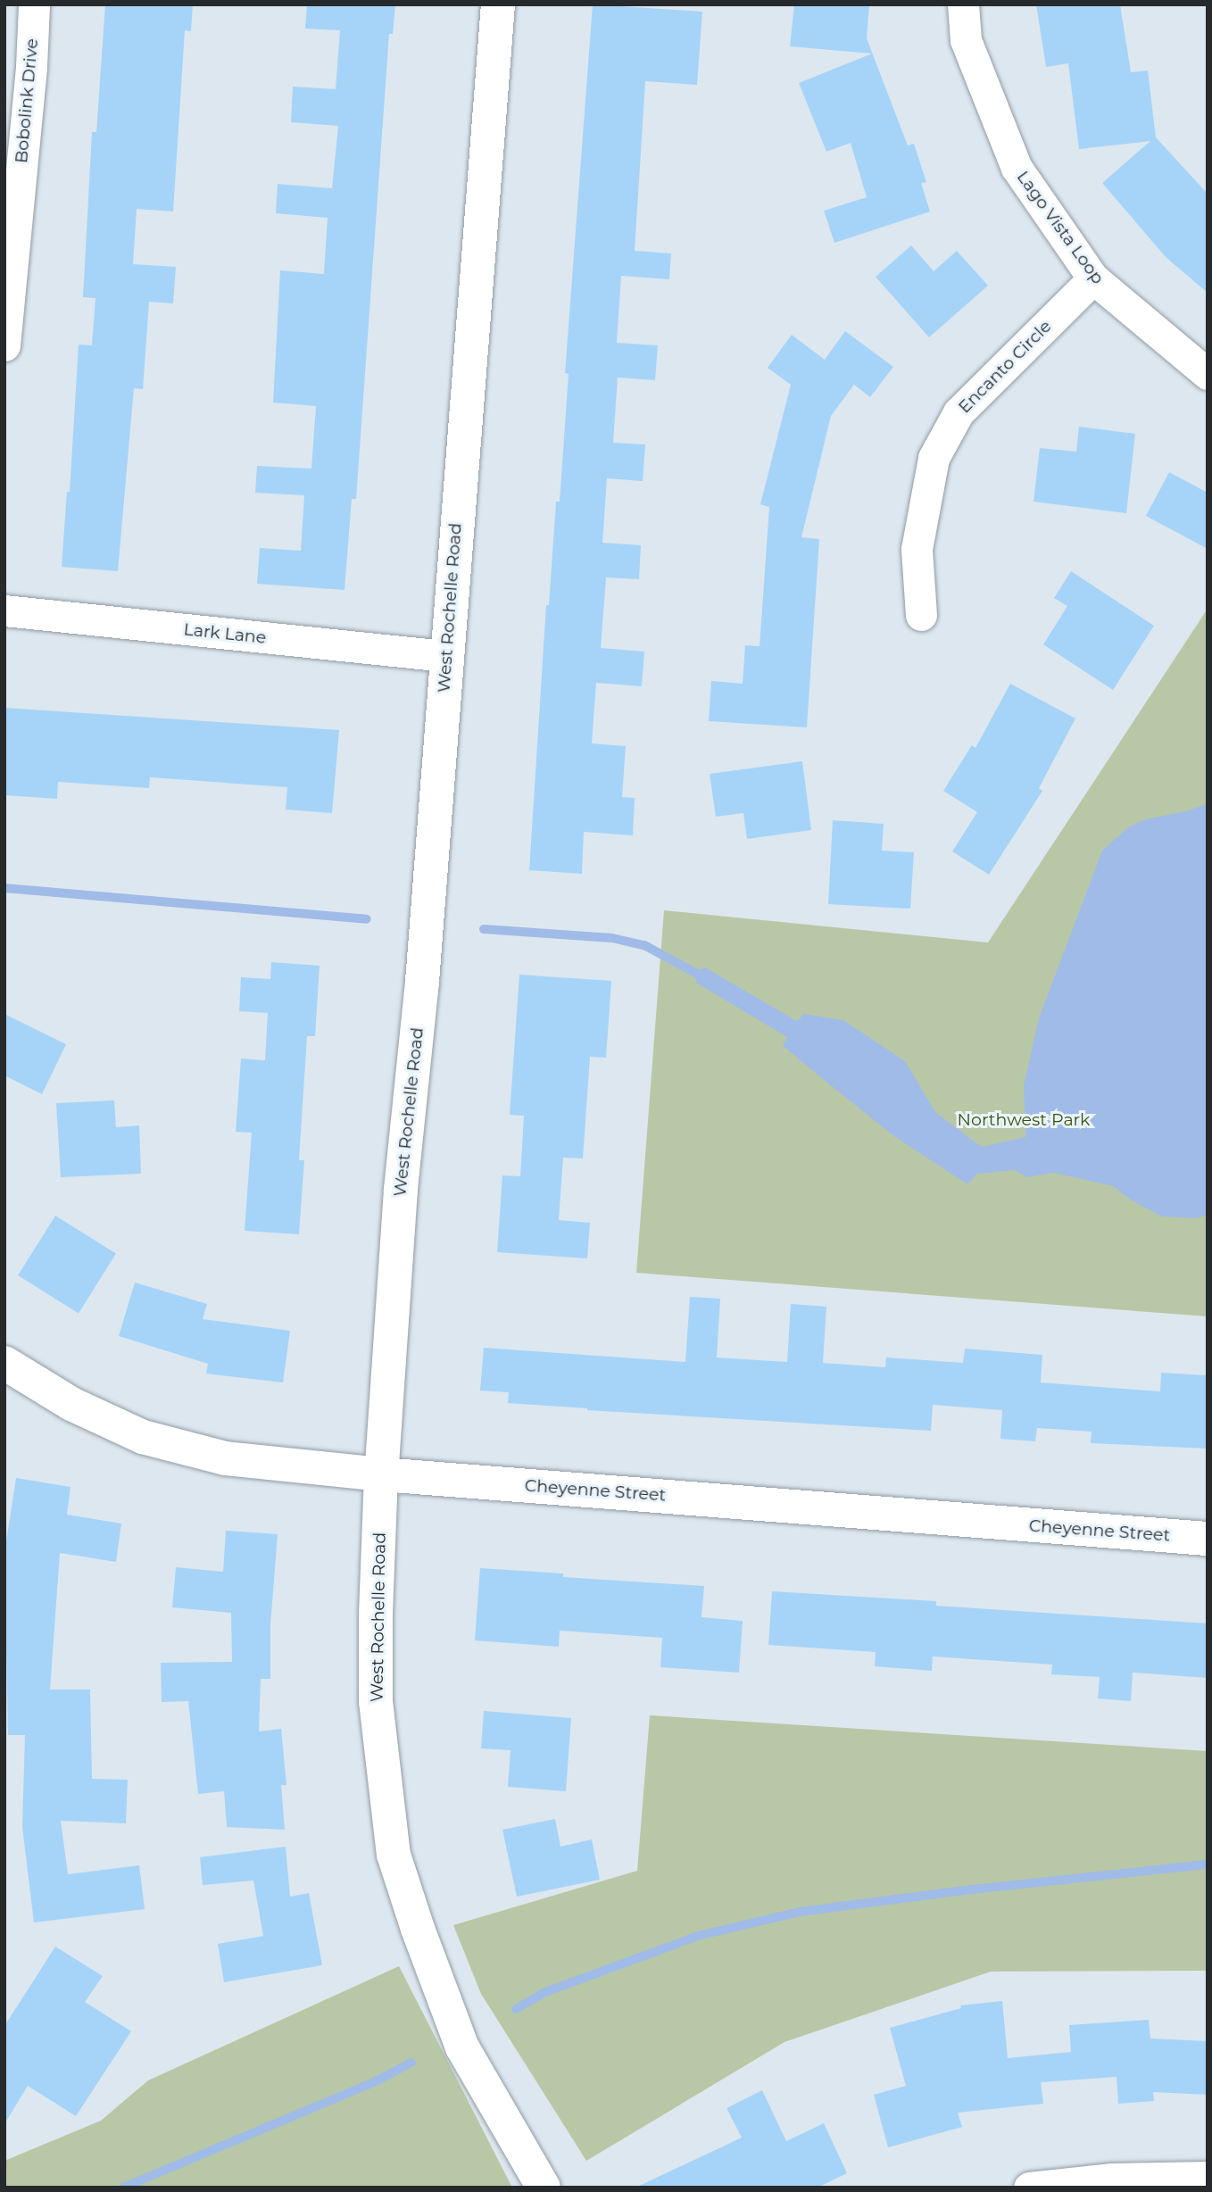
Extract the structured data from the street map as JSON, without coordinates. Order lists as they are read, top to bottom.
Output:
{
  "streets": {
    "street": [
      "Bobolink Drive",
      "Lago Vista Loop",
      "Encanto Circle",
      "West Rochelle Road",
      "Lark Lane",
      "Cheyenne Street"
    ]
  },
  "crossings": [
    ["Lago Vista Loop", "Encanto Circle"],
    ["West Rochelle Road", "Lark Lane"],
    ["West Rochelle Road", "Cheyenne Street"]
  ],
  "parks": ["Northwest Park"]
}
